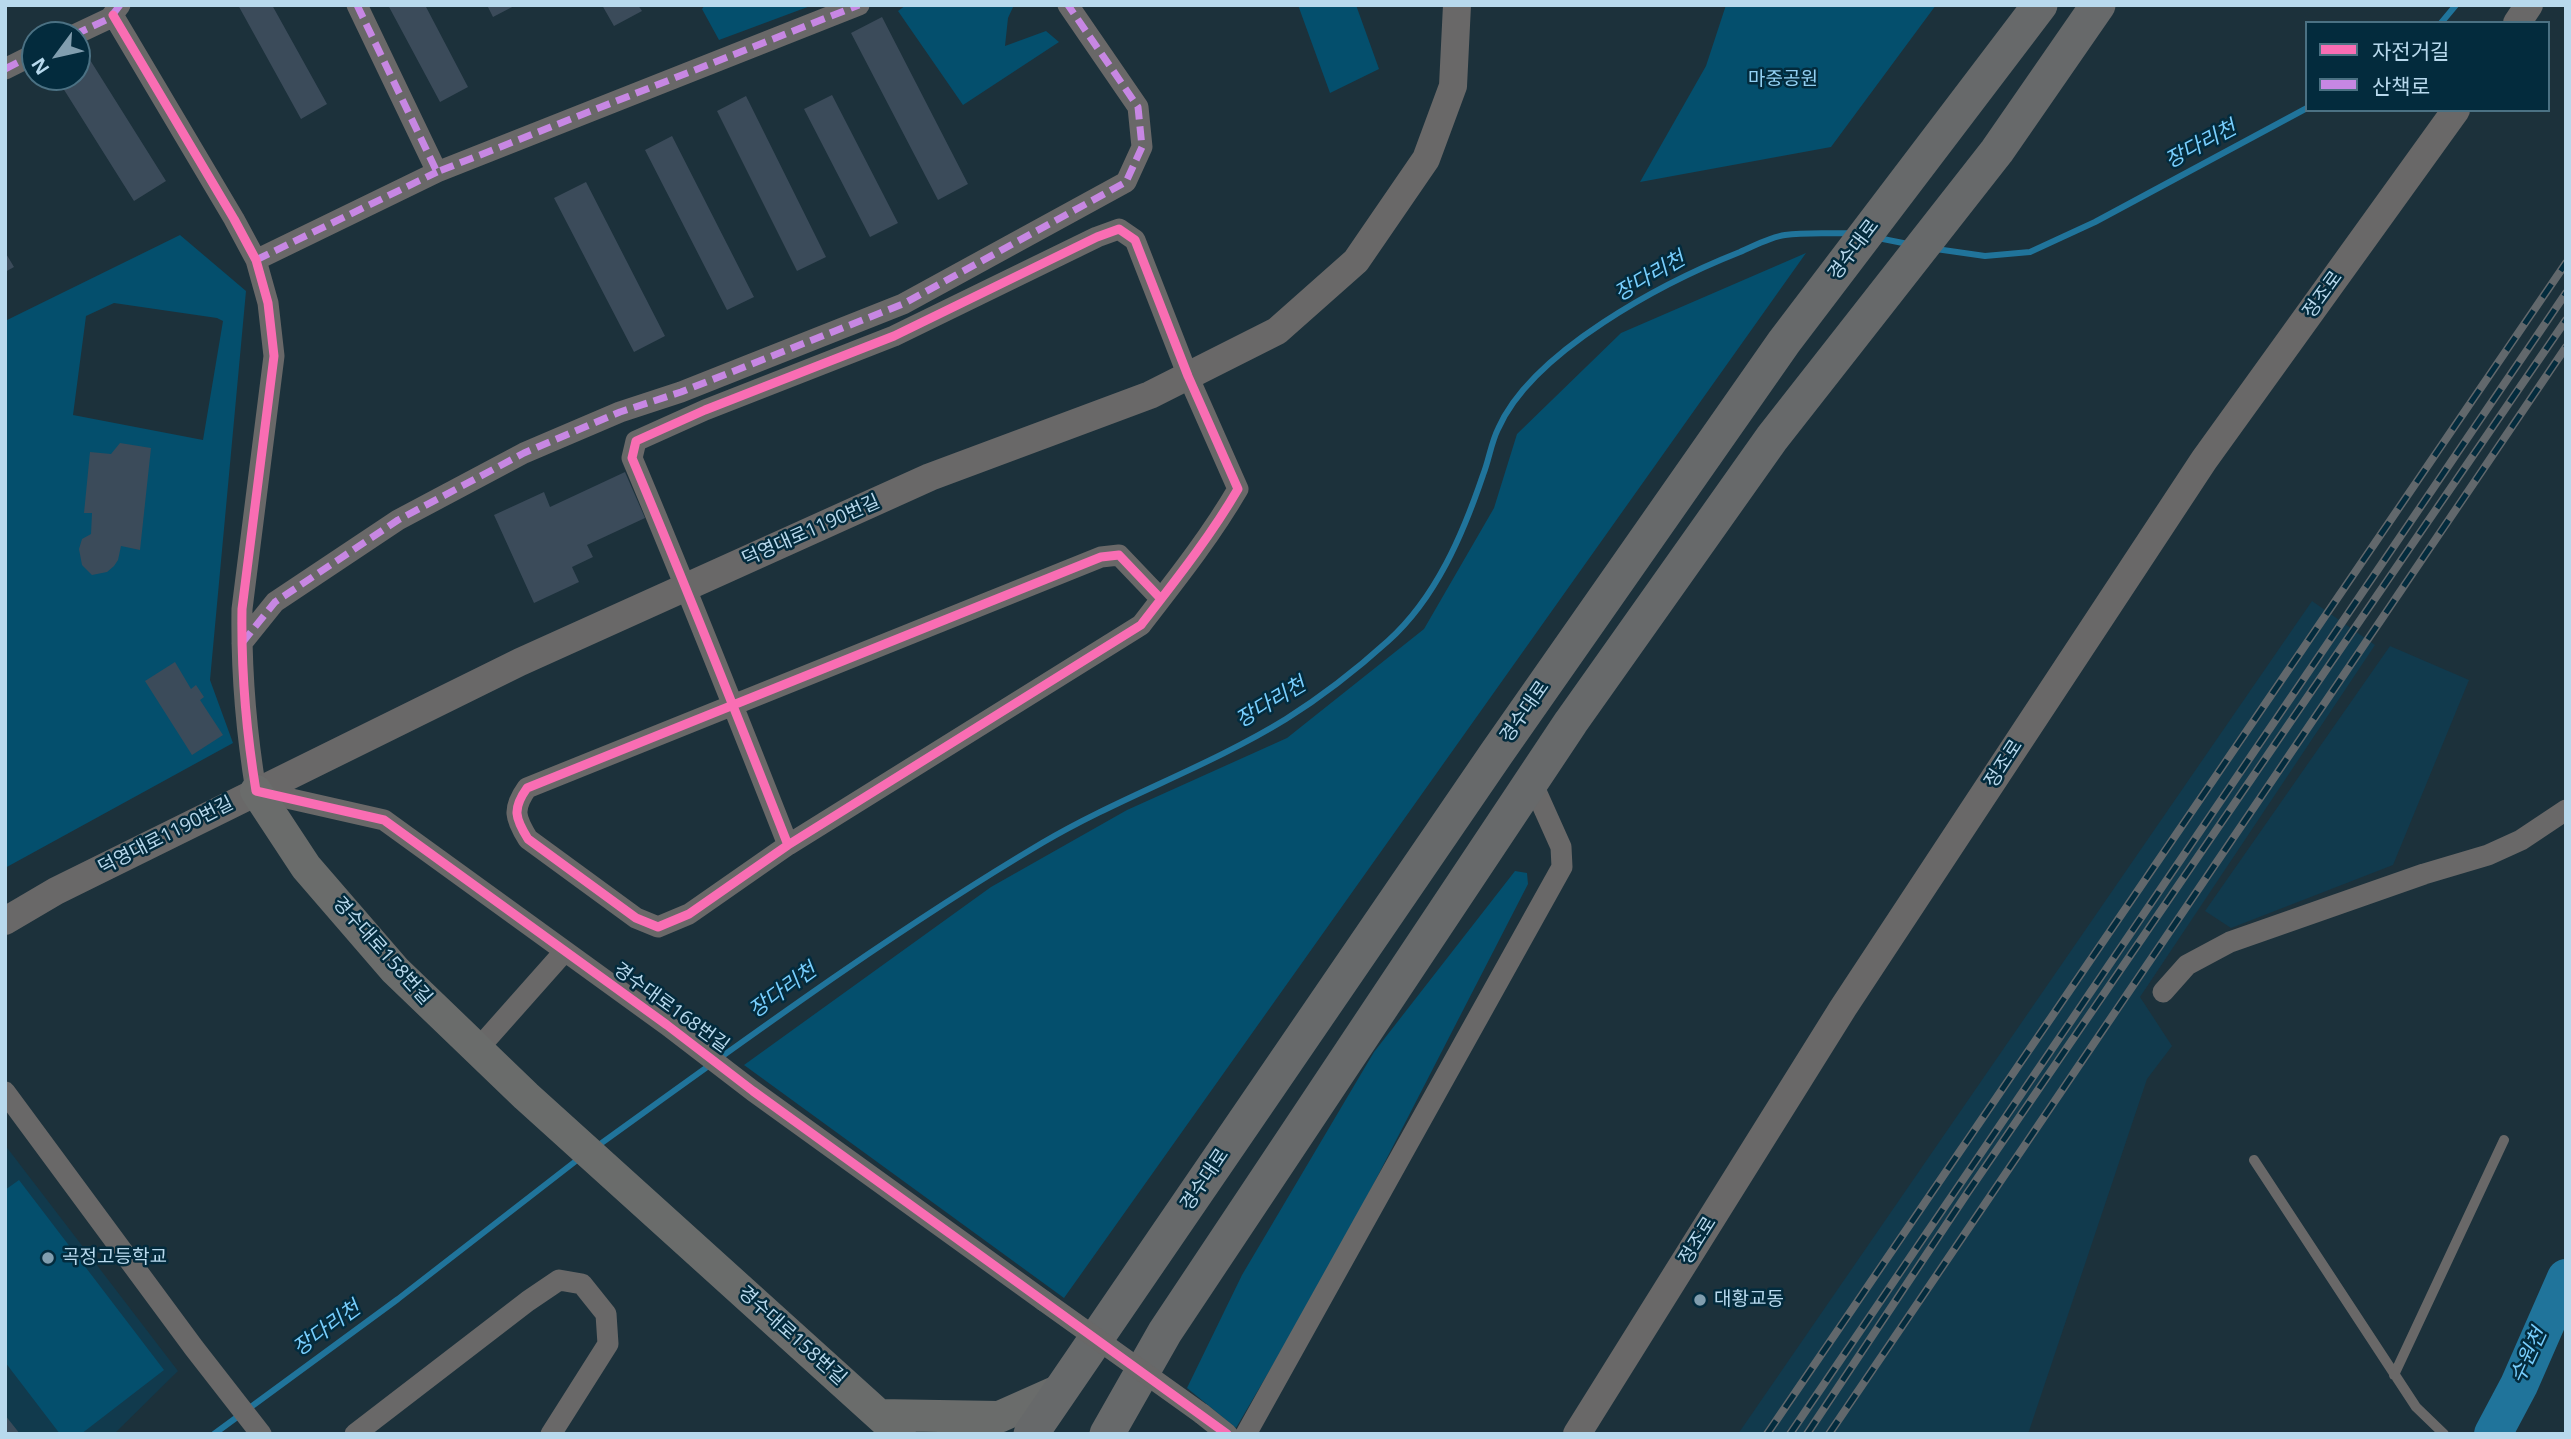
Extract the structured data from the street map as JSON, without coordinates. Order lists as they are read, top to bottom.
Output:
{
  "streets": {
    "main road": ["경수대로", "경수대로158번길"],
    "street": ["정조로", "덕영대로1190번길", "경수대로168번길"]
  },
  "crossings": [
    ["덕영대로1190번길", "경수대로158번길"],
    ["덕영대로1190번길", "경수대로168번길"],
    ["경수대로158번길", "경수대로168번길"]
  ],
  "water": ["장다리천", "수원천"],
  "parks": ["마중공원"],
  "places": ["곡정고등학교", "대황교동"],
  "legend": ["자전거길", "산책로"],
  "north": "bottom left"
}
